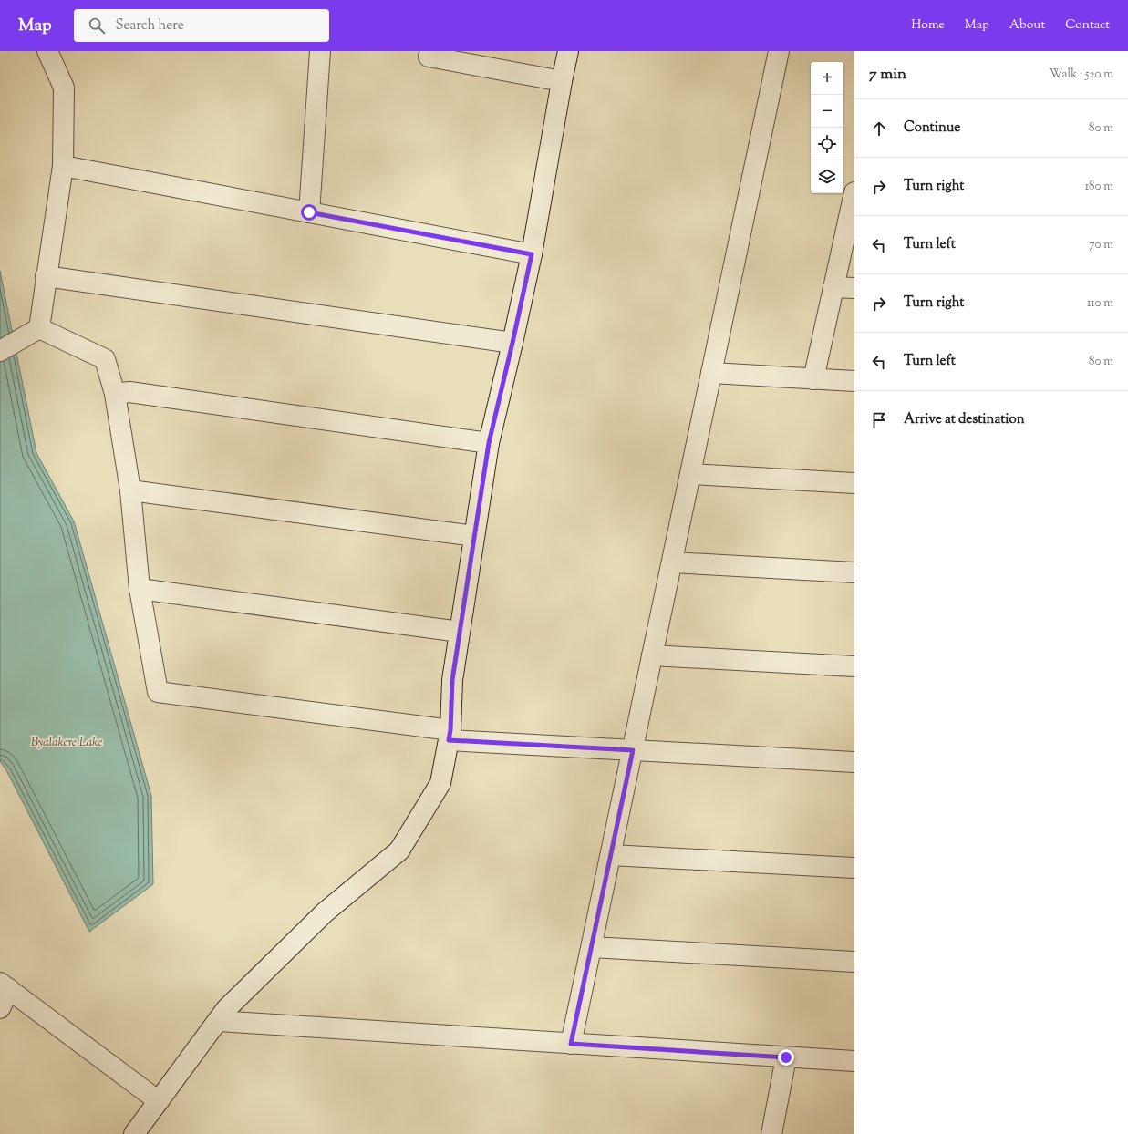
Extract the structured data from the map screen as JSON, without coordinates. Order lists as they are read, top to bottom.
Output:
{
  "water": ["Byalakere Lake"],
  "page": {
    "header": "Map",
    "search": "Search here",
    "nav": [
      "Home",
      "Map",
      "About",
      "Contact"
    ],
    "heading": ["7 min", "Walk · 520 m"],
    "map_buttons": ["+", "−"],
    "list": [
      ["Continue", "80 m"],
      ["Turn right", "180 m"],
      ["Turn left", "70 m"],
      ["Turn right", "110 m"],
      ["Turn left", "80 m"],
      "Arrive at destination"
    ]
  }
}
